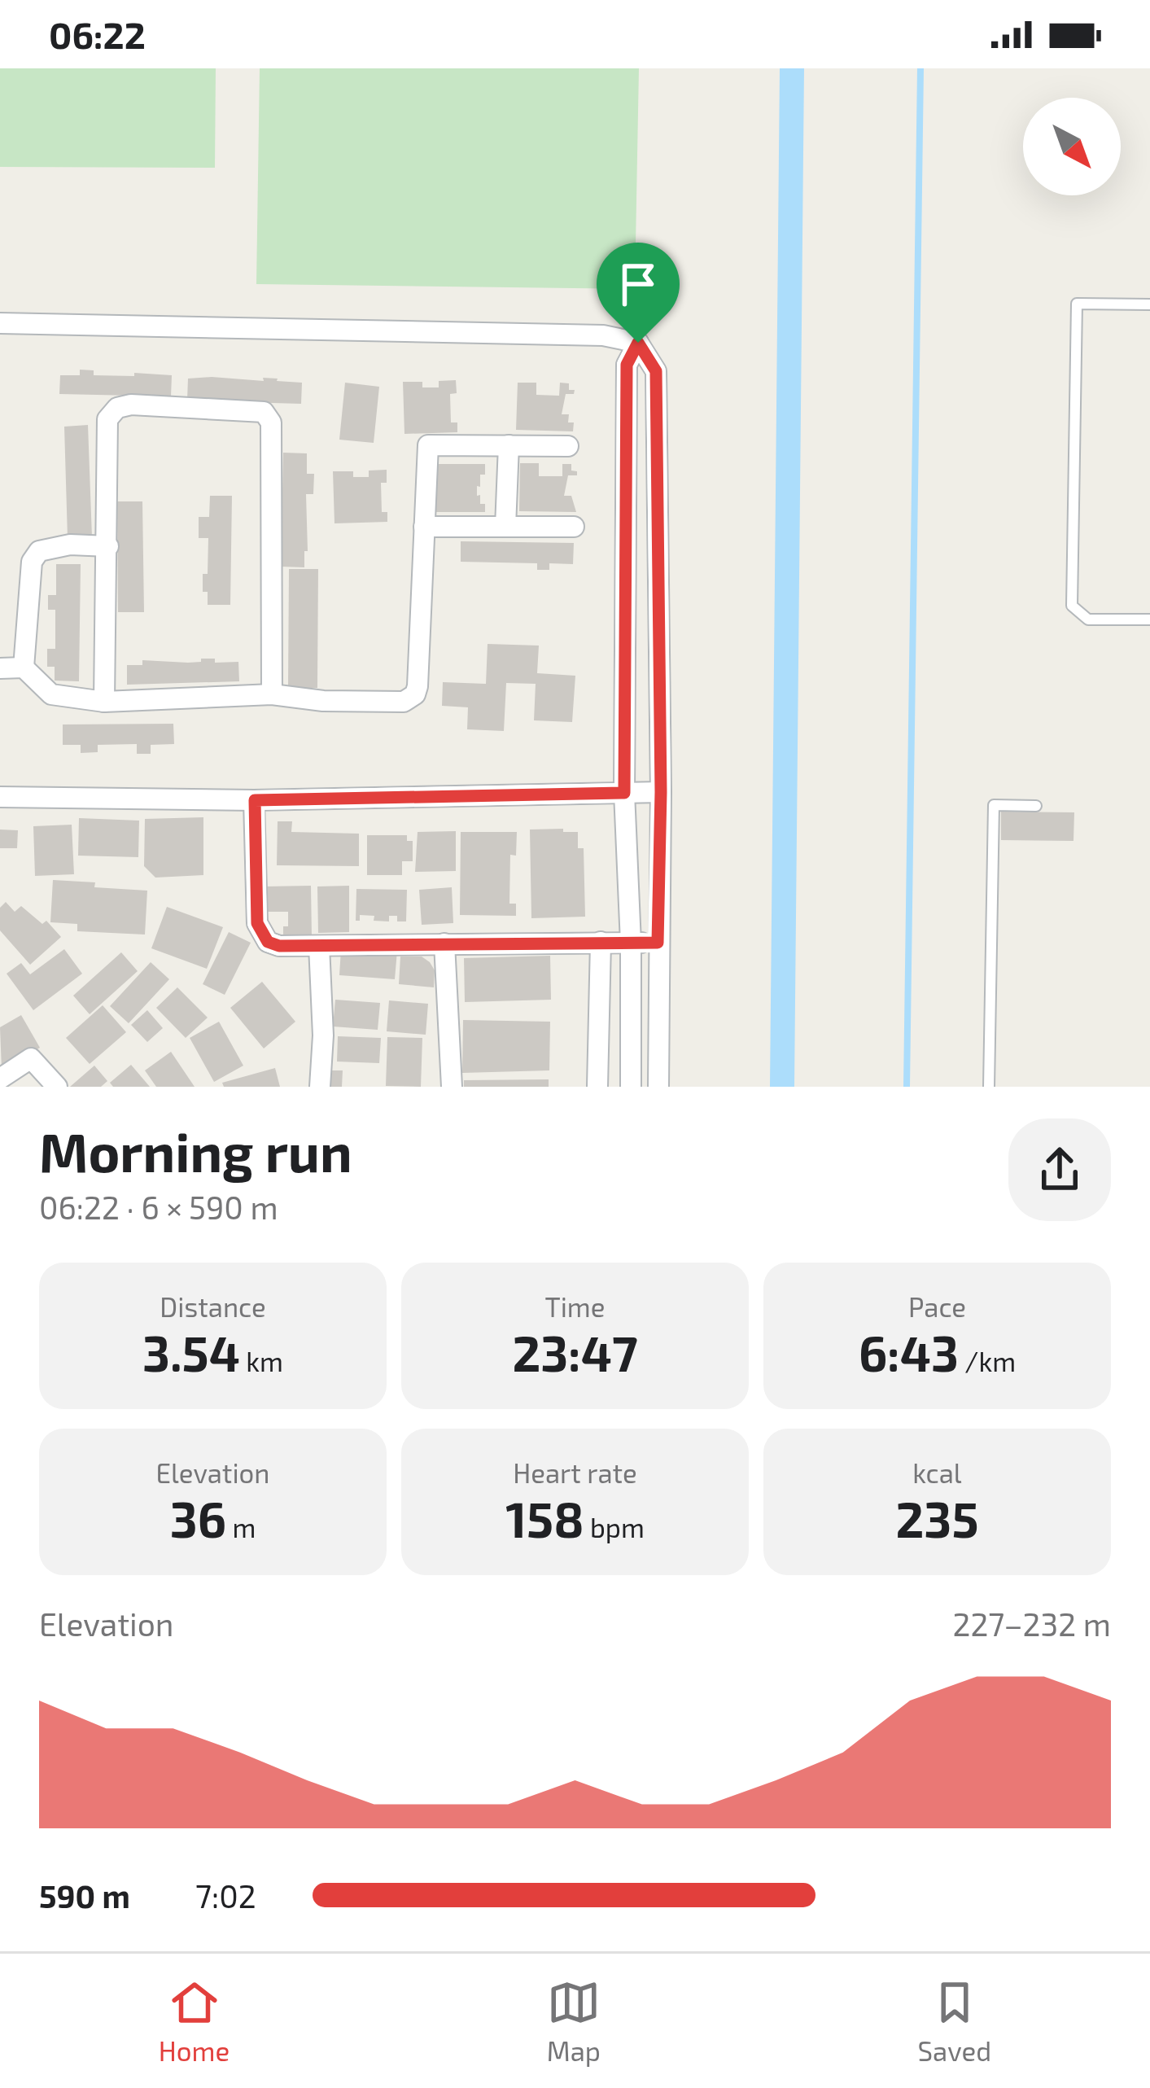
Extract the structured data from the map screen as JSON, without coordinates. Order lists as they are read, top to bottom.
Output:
{
  "north": "bottom right",
  "page": {
    "status": "06:22",
    "heading": ["Morning run", "06:22 · 6 × 590 m"],
    "stats": [
      ["Distance", "3.54 km"],
      ["Time", "23:47"],
      ["Pace", "6:43 /km"],
      ["Elevation", "36 m"],
      ["Heart rate", "158 bpm"],
      ["kcal", "235"]
    ],
    "chart": ["Elevation", "227–232 m"],
    "list": [
      {
        "name": "590 m",
        "note": "7:02"
      }
    ],
    "tabs": ["Home", "Map", "Saved"]
  }
}
